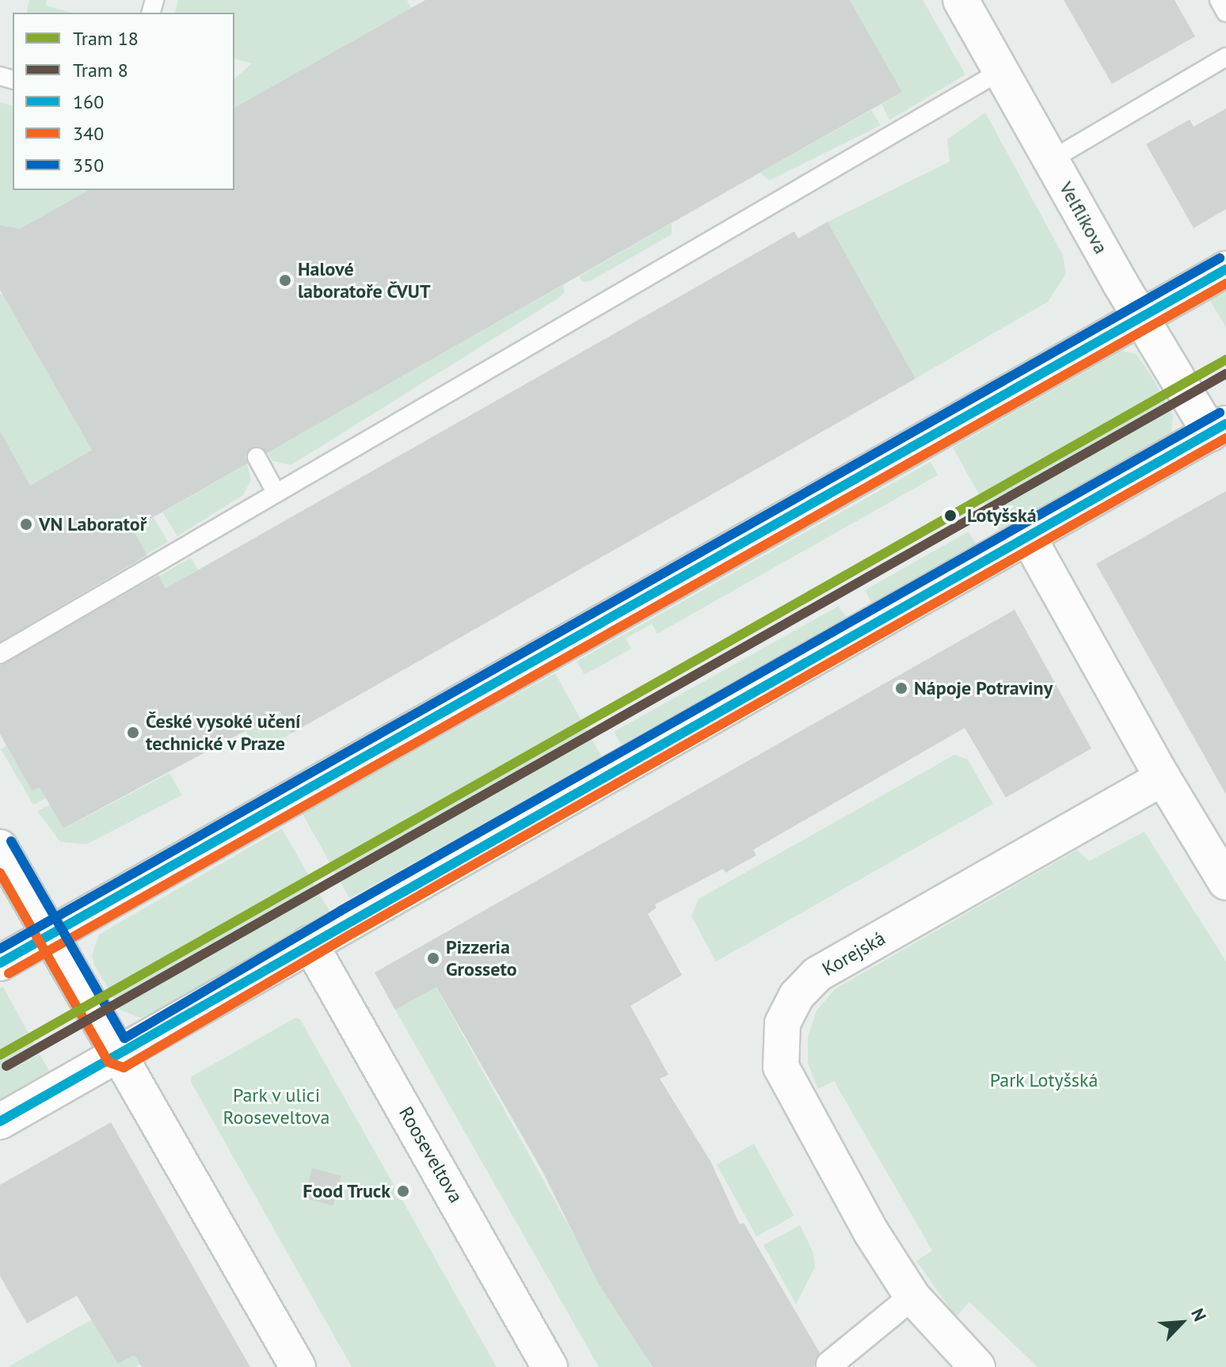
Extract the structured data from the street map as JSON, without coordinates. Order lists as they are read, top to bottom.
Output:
{
  "streets": {
    "street": ["Velflíkova", "Korejská", "Rooseveltova"]
  },
  "parks": ["Park Lotyšská", "Park v ulici Rooseveltova"],
  "places": [
    "Halové laboratoře ČVUT",
    "Lotyšská",
    "VN Laboratoř",
    "Nápoje Potraviny",
    "České vysoké učení technické v Praze",
    "Pizzeria Grosseto",
    "Food Truck"
  ],
  "lines": [
    "transit line 350",
    "transit line 160",
    "transit line 340",
    "tram line 18",
    "tram line 8"
  ],
  "legend": [
    "Tram 18",
    "Tram 8",
    "160",
    "340",
    "350"
  ],
  "north": "top right"
}
